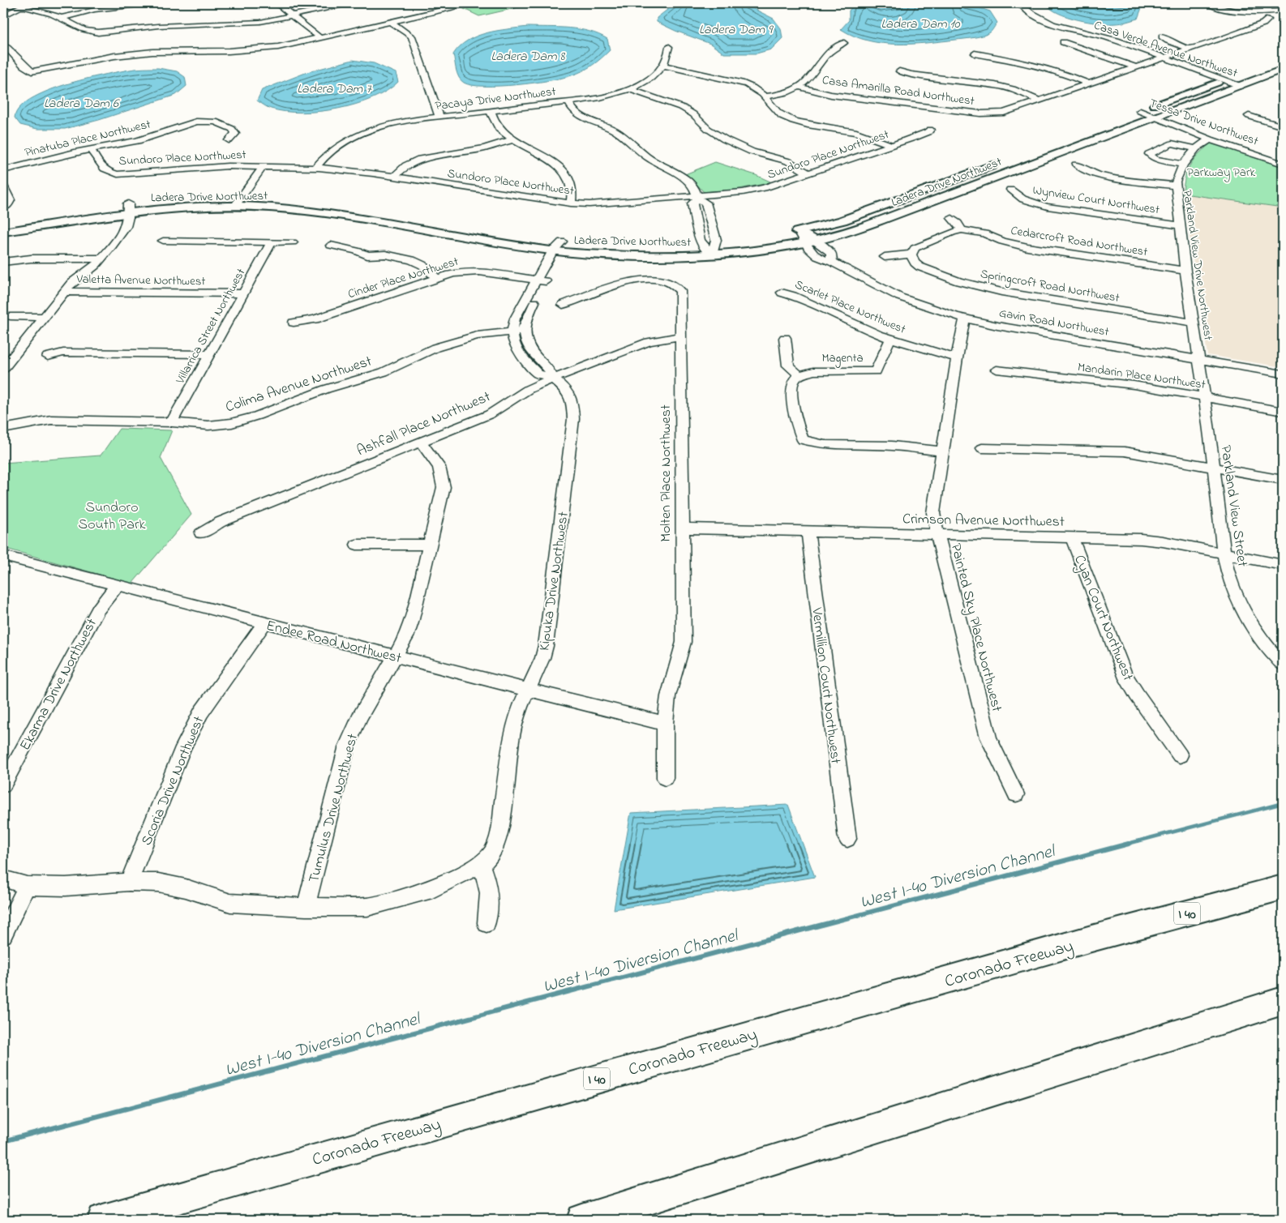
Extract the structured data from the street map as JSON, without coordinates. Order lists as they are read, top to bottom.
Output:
{
  "streets": {
    "highway": ["I 40", "Coronado Freeway"],
    "main road": ["Ladera Drive Northwest"],
    "street": [
      "Casa Verde Avenue Northwest",
      "Casa Amarilla Road Northwest",
      "Pacaya Drive Northwest",
      "Tessa Drive Northwest",
      "Pinatuba Place Northwest",
      "Sundoro Place Northwest",
      "Wynview Court Northwest",
      "Cedarcroft Road Northwest",
      "Parkland View Drive Northwest",
      "Cinder Place Northwest",
      "Valetta Avenue Northwest",
      "Springcroft Road Northwest",
      "Scarlet Place Northwest",
      "Gavin Road Northwest",
      "Villarrica Street Northwest",
      "Magenta",
      "Mandarin Place Northwest",
      "Colima Avenue Northwest",
      "Ashfall Place Northwest",
      "Molten Place Northwest",
      "Parkland View Street",
      "Crimson Avenue Northwest",
      "Kipuka Drive Northwest",
      "Cyan Court Northwest",
      "Painted Sky Place Northwest",
      "Endee Road Northwest",
      "Ekarma Drive Northwest",
      "Vermillion Court Northwest",
      "Scoria Drive Northwest",
      "Tumulus Drive Northwest"
    ]
  },
  "crossings": [
    ["Casa Verde Avenue Northwest", "Casa Amarilla Road Northwest"],
    ["Casa Verde Avenue Northwest", "Ladera Drive Northwest"],
    ["Pacaya Drive Northwest", "Sundoro Place Northwest"],
    ["Tessa Drive Northwest", "Ladera Drive Northwest"],
    ["Tessa Drive Northwest", "Parkland View Drive Northwest"],
    ["Pinatuba Place Northwest", "Sundoro Place Northwest"],
    ["Ladera Drive Northwest", "Gavin Road Northwest"],
    ["Wynview Court Northwest", "Parkland View Drive Northwest"],
    ["Cedarcroft Road Northwest", "Parkland View Drive Northwest"],
    ["Parkland View Drive Northwest", "Springcroft Road Northwest"],
    ["Parkland View Drive Northwest", "Gavin Road Northwest"],
    ["Parkland View Drive Northwest", "Parkland View Street"],
    ["Valetta Avenue Northwest", "Villarrica Street Northwest"],
    ["Scarlet Place Northwest", "Magenta"],
    ["Scarlet Place Northwest", "Painted Sky Place Northwest"],
    ["Gavin Road Northwest", "Parkland View Street"],
    ["Gavin Road Northwest", "Painted Sky Place Northwest"],
    ["Villarrica Street Northwest", "Colima Avenue Northwest"],
    ["Mandarin Place Northwest", "Parkland View Street"],
    ["Colima Avenue Northwest", "Kipuka Drive Northwest"],
    ["Ashfall Place Northwest", "Molten Place Northwest"],
    ["Ashfall Place Northwest", "Kipuka Drive Northwest"],
    ["Ashfall Place Northwest", "Tumulus Drive Northwest"],
    ["Molten Place Northwest", "Crimson Avenue Northwest"],
    ["Molten Place Northwest", "Endee Road Northwest"],
    ["Parkland View Street", "Crimson Avenue Northwest"],
    ["Crimson Avenue Northwest", "Cyan Court Northwest"],
    ["Crimson Avenue Northwest", "Painted Sky Place Northwest"],
    ["Crimson Avenue Northwest", "Vermillion Court Northwest"],
    ["Kipuka Drive Northwest", "Endee Road Northwest"],
    ["Kipuka Drive Northwest", "Scoria Drive Northwest"],
    ["Kipuka Drive Northwest", "Tumulus Drive Northwest"],
    ["Endee Road Northwest", "Ekarma Drive Northwest"],
    ["Endee Road Northwest", "Scoria Drive Northwest"],
    ["Endee Road Northwest", "Tumulus Drive Northwest"]
  ],
  "water": [
    "Ladera Dam 10",
    "Ladera Dam 9",
    "Ladera Dam 8",
    "Ladera Dam 7",
    "Ladera Dam 6",
    "West I-40 Diversion Channel"
  ],
  "parks": ["Parkway Park", "Sundoro South Park"]
}
